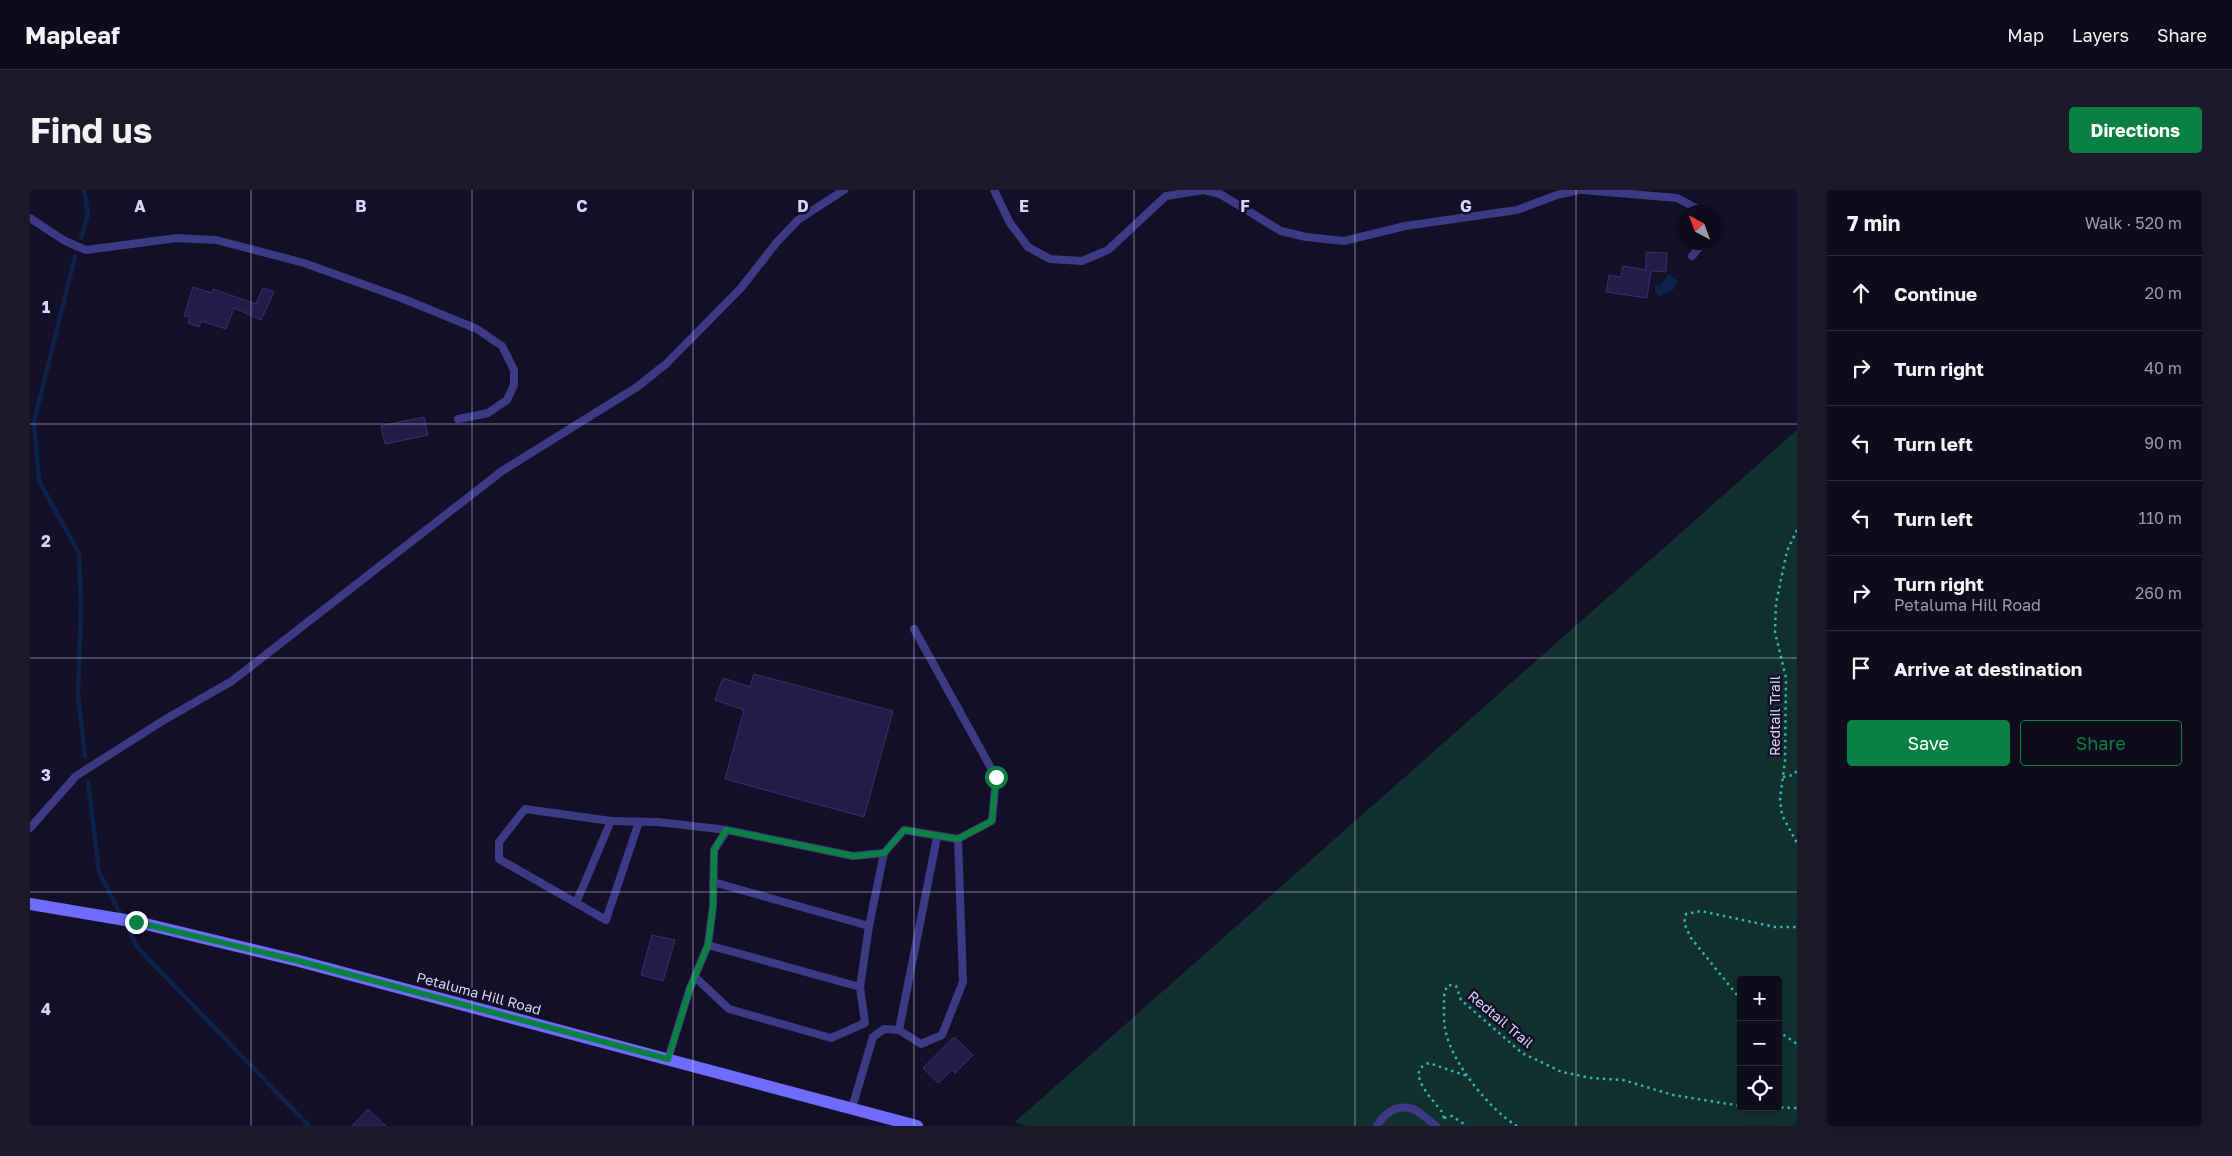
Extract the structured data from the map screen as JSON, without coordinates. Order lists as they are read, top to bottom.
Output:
{
  "streets": {
    "main road": ["Petaluma Hill Road"],
    "path": ["Redtail Trail"]
  },
  "north": "top left",
  "page": {
    "header": "Mapleaf",
    "nav": ["Map", "Layers", "Share"],
    "buttons": [
      "Directions",
      ["Save", "Share"]
    ],
    "title": "Find us",
    "heading": ["7 min", "Walk · 520 m"],
    "list": [
      ["Continue", "20 m"],
      ["Turn right", "40 m"],
      ["Turn left", "90 m"],
      ["Turn left", "110 m"],
      ["Turn right", "Petaluma Hill Road", "260 m"],
      "Arrive at destination"
    ],
    "map_buttons": ["+", "−"]
  },
  "grid": {
    "columns": [
      "A",
      "B",
      "C",
      "D",
      "E",
      "F",
      "G"
    ],
    "rows": [
      "1",
      "2",
      "3",
      "4"
    ]
  }
}
